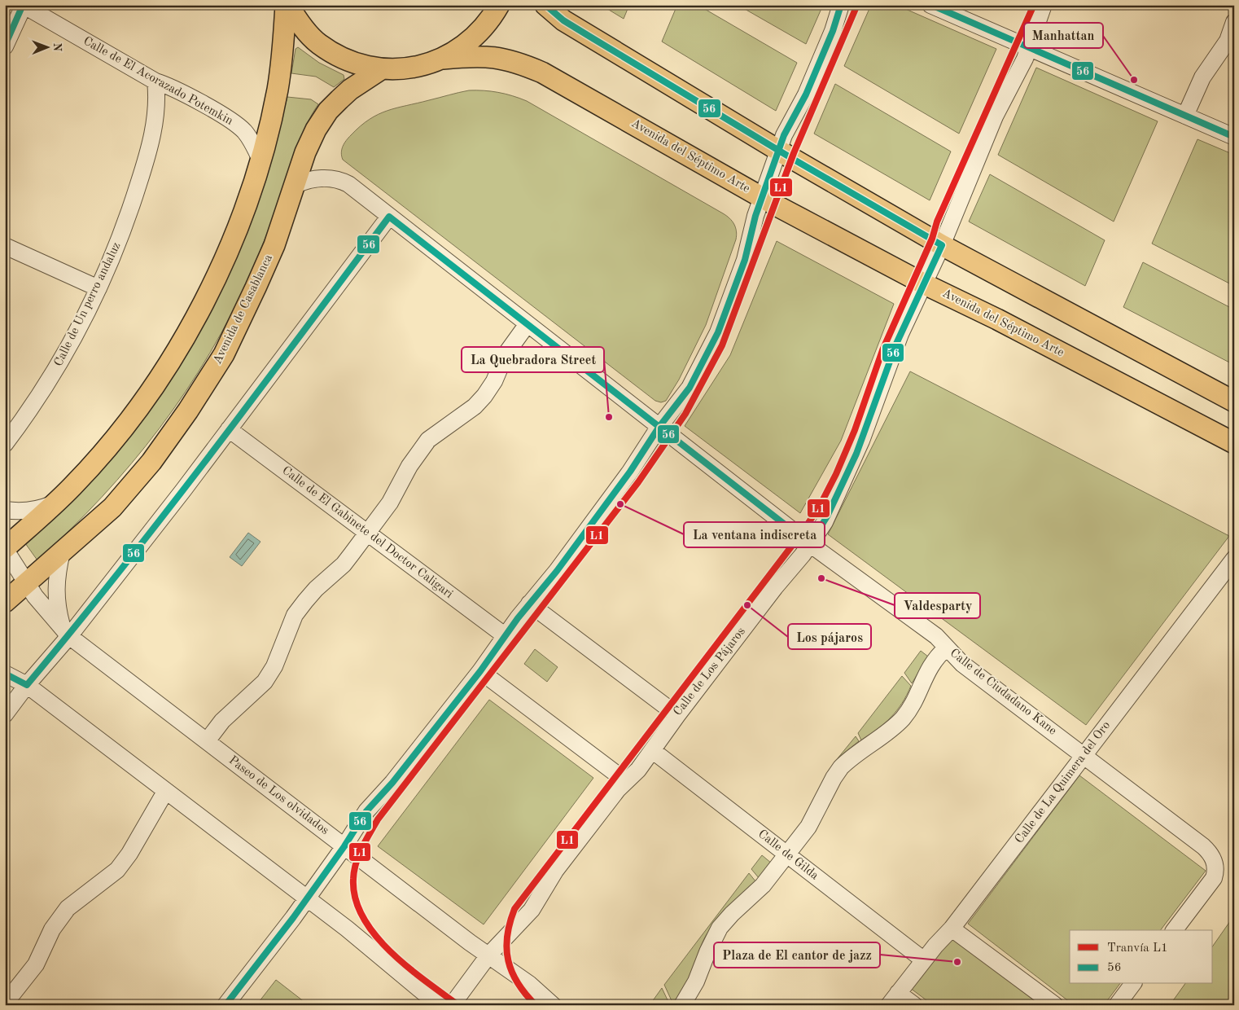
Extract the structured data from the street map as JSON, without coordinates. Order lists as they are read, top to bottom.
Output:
{
  "streets": {
    "main road": ["Avenida del Séptimo Arte", "Avenida de Casablanca"],
    "street": [
      "Calle de El Acorazado Potemkin",
      "Calle de Un perro andaluz",
      "Calle de El Gabinete del Doctor Caligari",
      "Calle de Los Pájaros",
      "Calle de Ciudadano Kane",
      "Calle de La Quimera del Oro",
      "Paseo de Los olvidados",
      "Calle de Gilda"
    ]
  },
  "crossings": [
    ["Calle de El Acorazado Potemkin", "Calle de Un perro andaluz"],
    ["Avenida del Séptimo Arte", "Calle de Los Pájaros"],
    ["Avenida de Casablanca", "Calle de Ciudadano Kane"],
    ["Avenida de Casablanca", "Paseo de Los olvidados"],
    ["Calle de Los Pájaros", "Calle de Ciudadano Kane"],
    ["Calle de Los Pájaros", "Paseo de Los olvidados"],
    ["Calle de Los Pájaros", "Calle de Gilda"],
    ["Calle de Ciudadano Kane", "Calle de La Quimera del Oro"],
    ["Calle de La Quimera del Oro", "Calle de Gilda"]
  ],
  "places": [
    "Manhattan",
    "La Quebradora Street",
    "La ventana indiscreta",
    "Valdesparty",
    "Los pájaros",
    "Plaza de El cantor de jazz"
  ],
  "lines": ["tram line L1", "transit line 56"],
  "legend": ["Tranvía L1", "56"],
  "north": "right"
}
